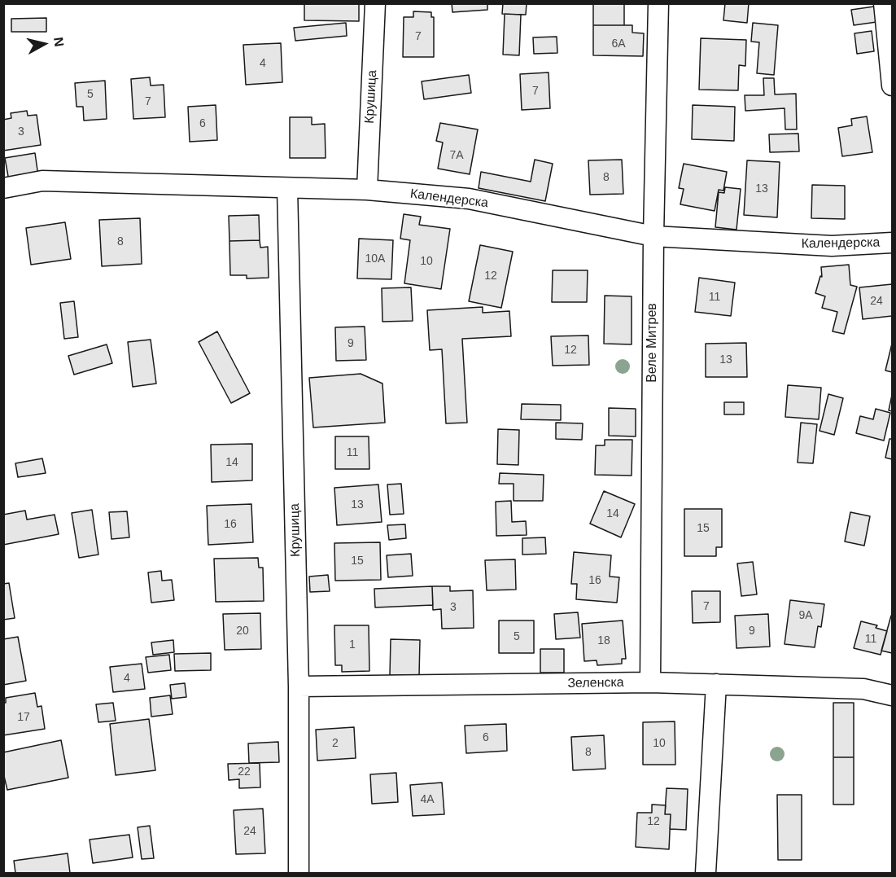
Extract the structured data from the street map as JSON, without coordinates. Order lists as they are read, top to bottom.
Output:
{
  "streets": {
    "street": [
      "Крушица",
      "Календерска",
      "Веле Митрев",
      "Зеленска"
    ]
  },
  "crossings": [
    ["Крушица", "Календерска"],
    ["Крушица", "Зеленска"],
    ["Календерска", "Веле Митрев"],
    ["Веле Митрев", "Зеленска"]
  ],
  "house_numbers": [
    "7",
    "6А",
    "4",
    "7",
    "5",
    "7",
    "6",
    "3",
    "7А",
    "8",
    "13",
    "8",
    "10А",
    "10",
    "12",
    "11",
    "24",
    "9",
    "12",
    "13",
    "11",
    "14",
    "13",
    "14",
    "16",
    "15",
    "15",
    "16",
    "7",
    "3",
    "9А",
    "20",
    "9",
    "5",
    "11",
    "18",
    "1",
    "4",
    "17",
    "6",
    "2",
    "10",
    "8",
    "22",
    "4А",
    "12",
    "24"
  ],
  "north": "right"
}
